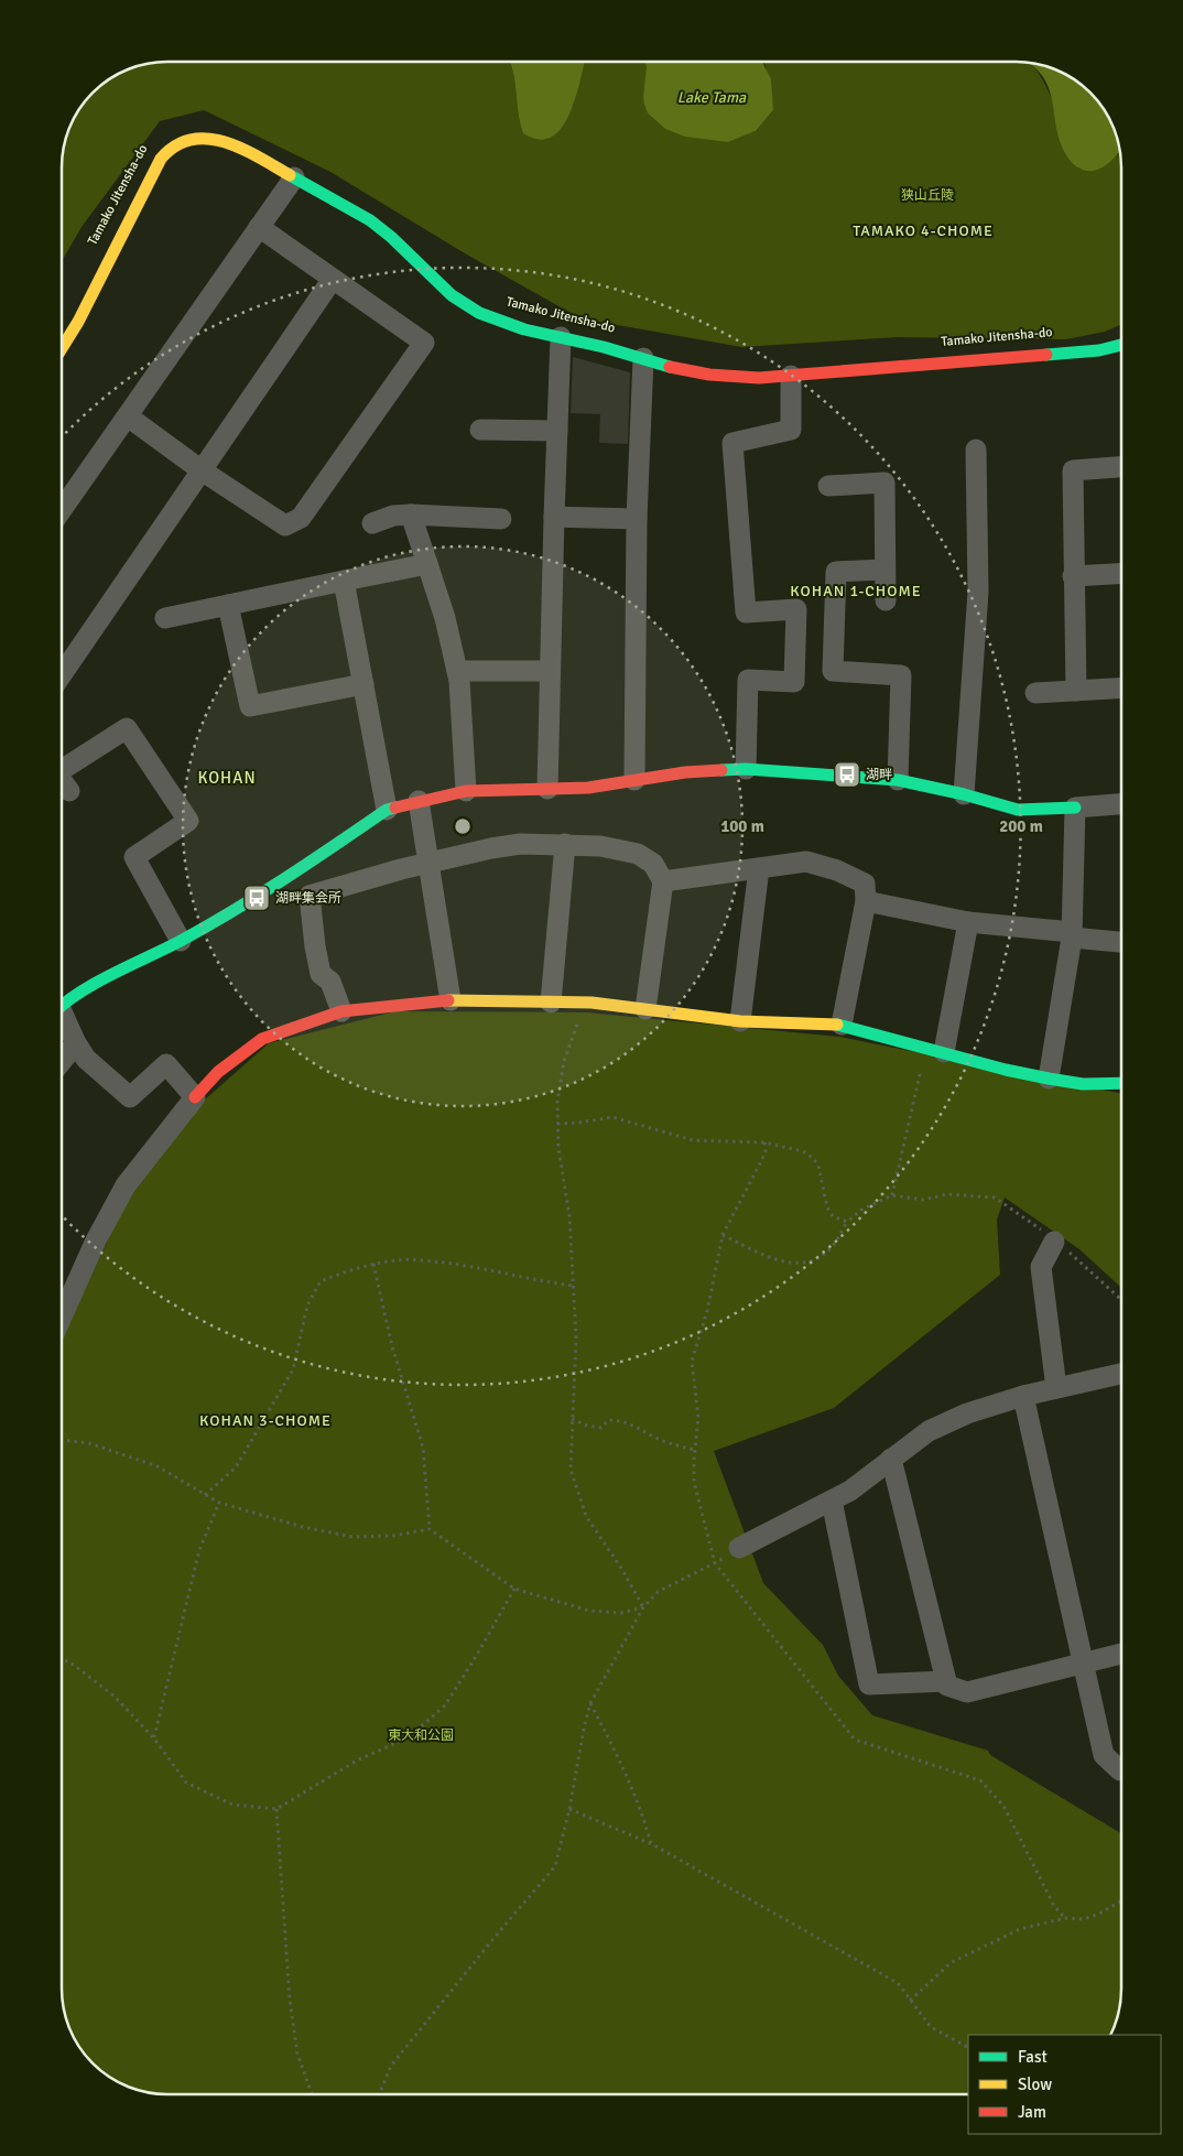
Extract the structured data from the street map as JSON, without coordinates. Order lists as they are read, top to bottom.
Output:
{
  "districts": [
    "TAMAKO 4-CHOME",
    "KOHAN 1-CHOME",
    "KOHAN",
    "KOHAN 3-CHOME"
  ],
  "water": ["Lake Tama"],
  "parks": ["狭山丘陵", "東大和公園"],
  "places": {
    "bus stop": ["湖畔", "湖畔集会所"]
  },
  "legend": ["Fast", "Slow", "Jam"],
  "rings": ["100 m", "200 m"]
}
